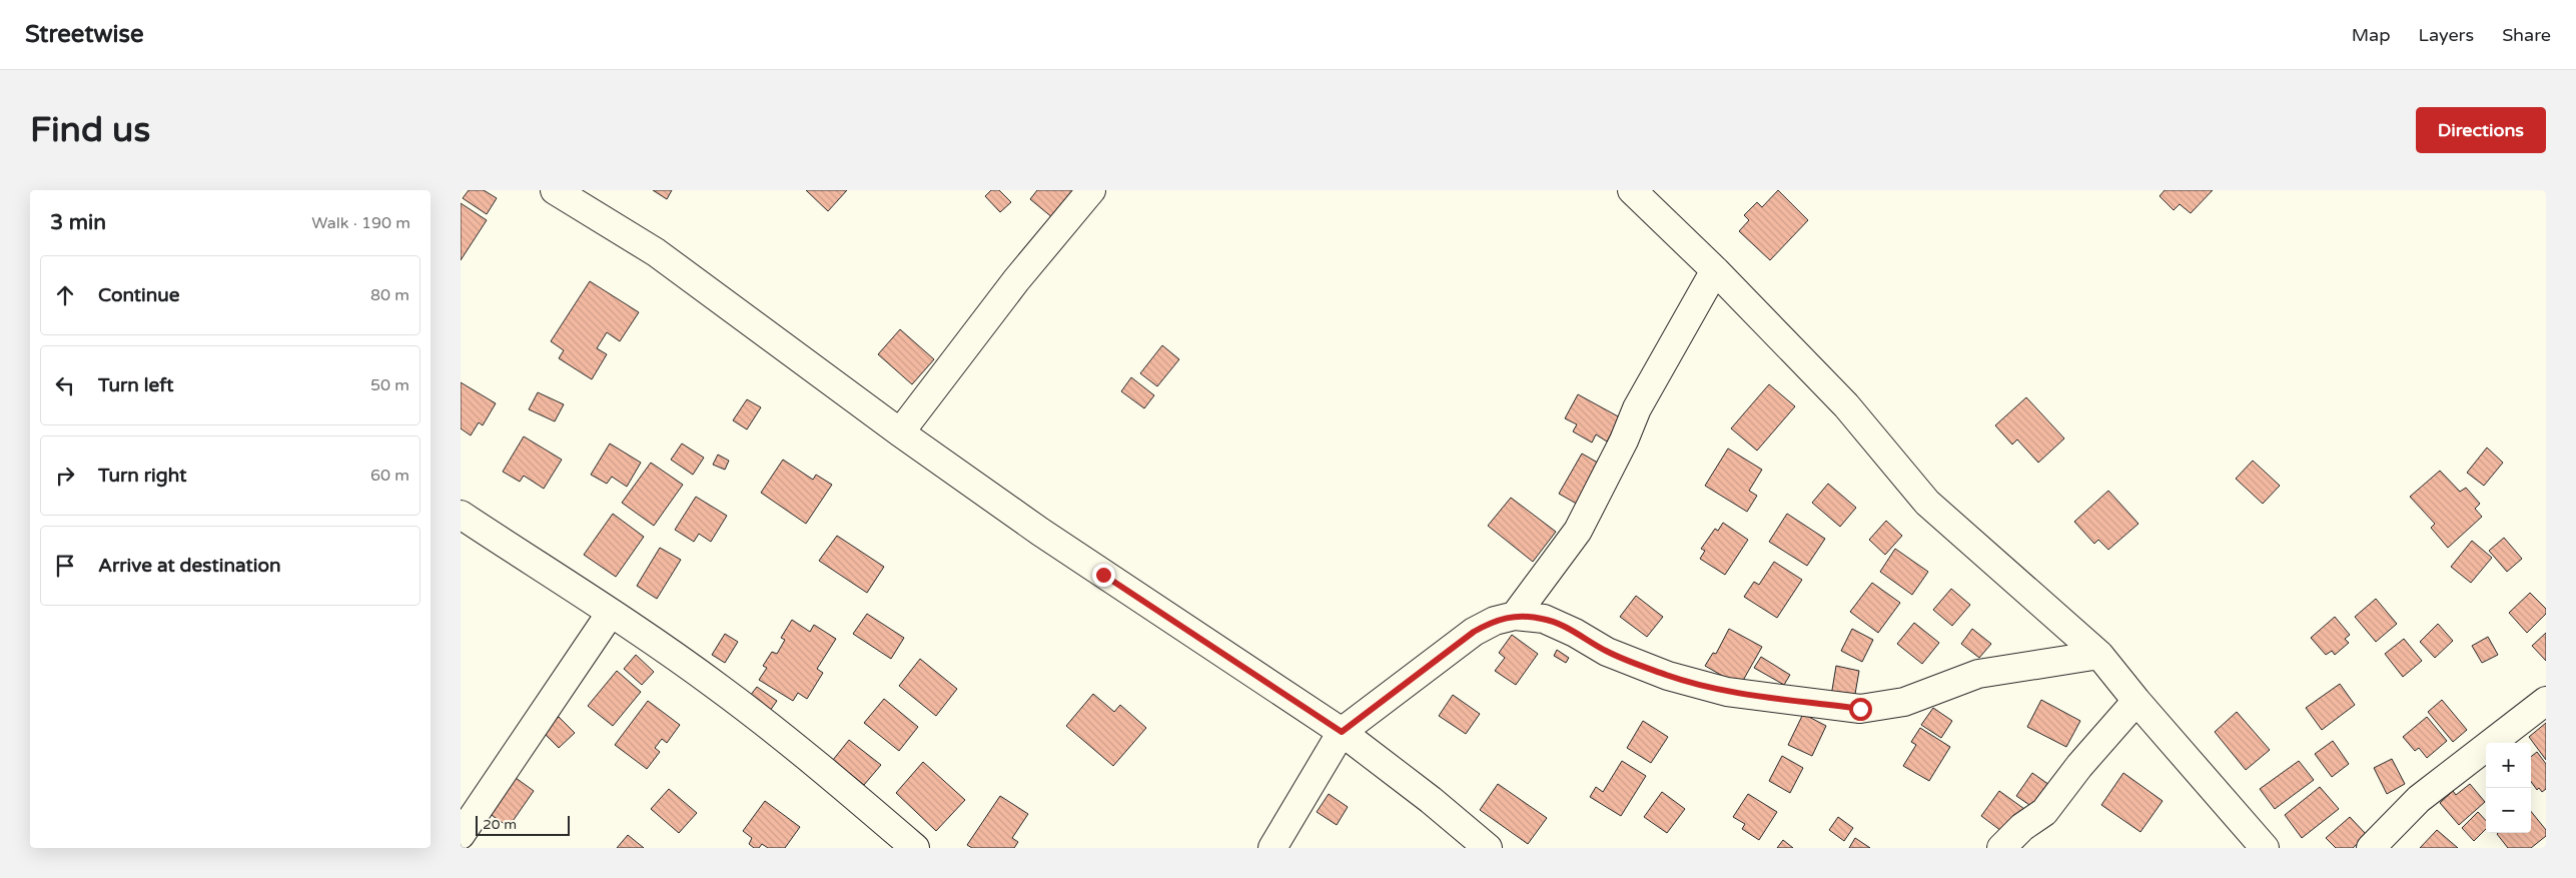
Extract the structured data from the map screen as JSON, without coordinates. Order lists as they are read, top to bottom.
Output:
{
  "scale_bar": "20 m",
  "page": {
    "header": "Streetwise",
    "nav": ["Map", "Layers", "Share"],
    "buttons": "Directions",
    "title": "Find us",
    "heading": ["3 min", "Walk · 190 m"],
    "list": [
      ["Continue", "80 m"],
      ["Turn left", "50 m"],
      ["Turn right", "60 m"],
      "Arrive at destination"
    ],
    "map_buttons": ["+", "−"],
    "scale": "20 m"
  }
}
